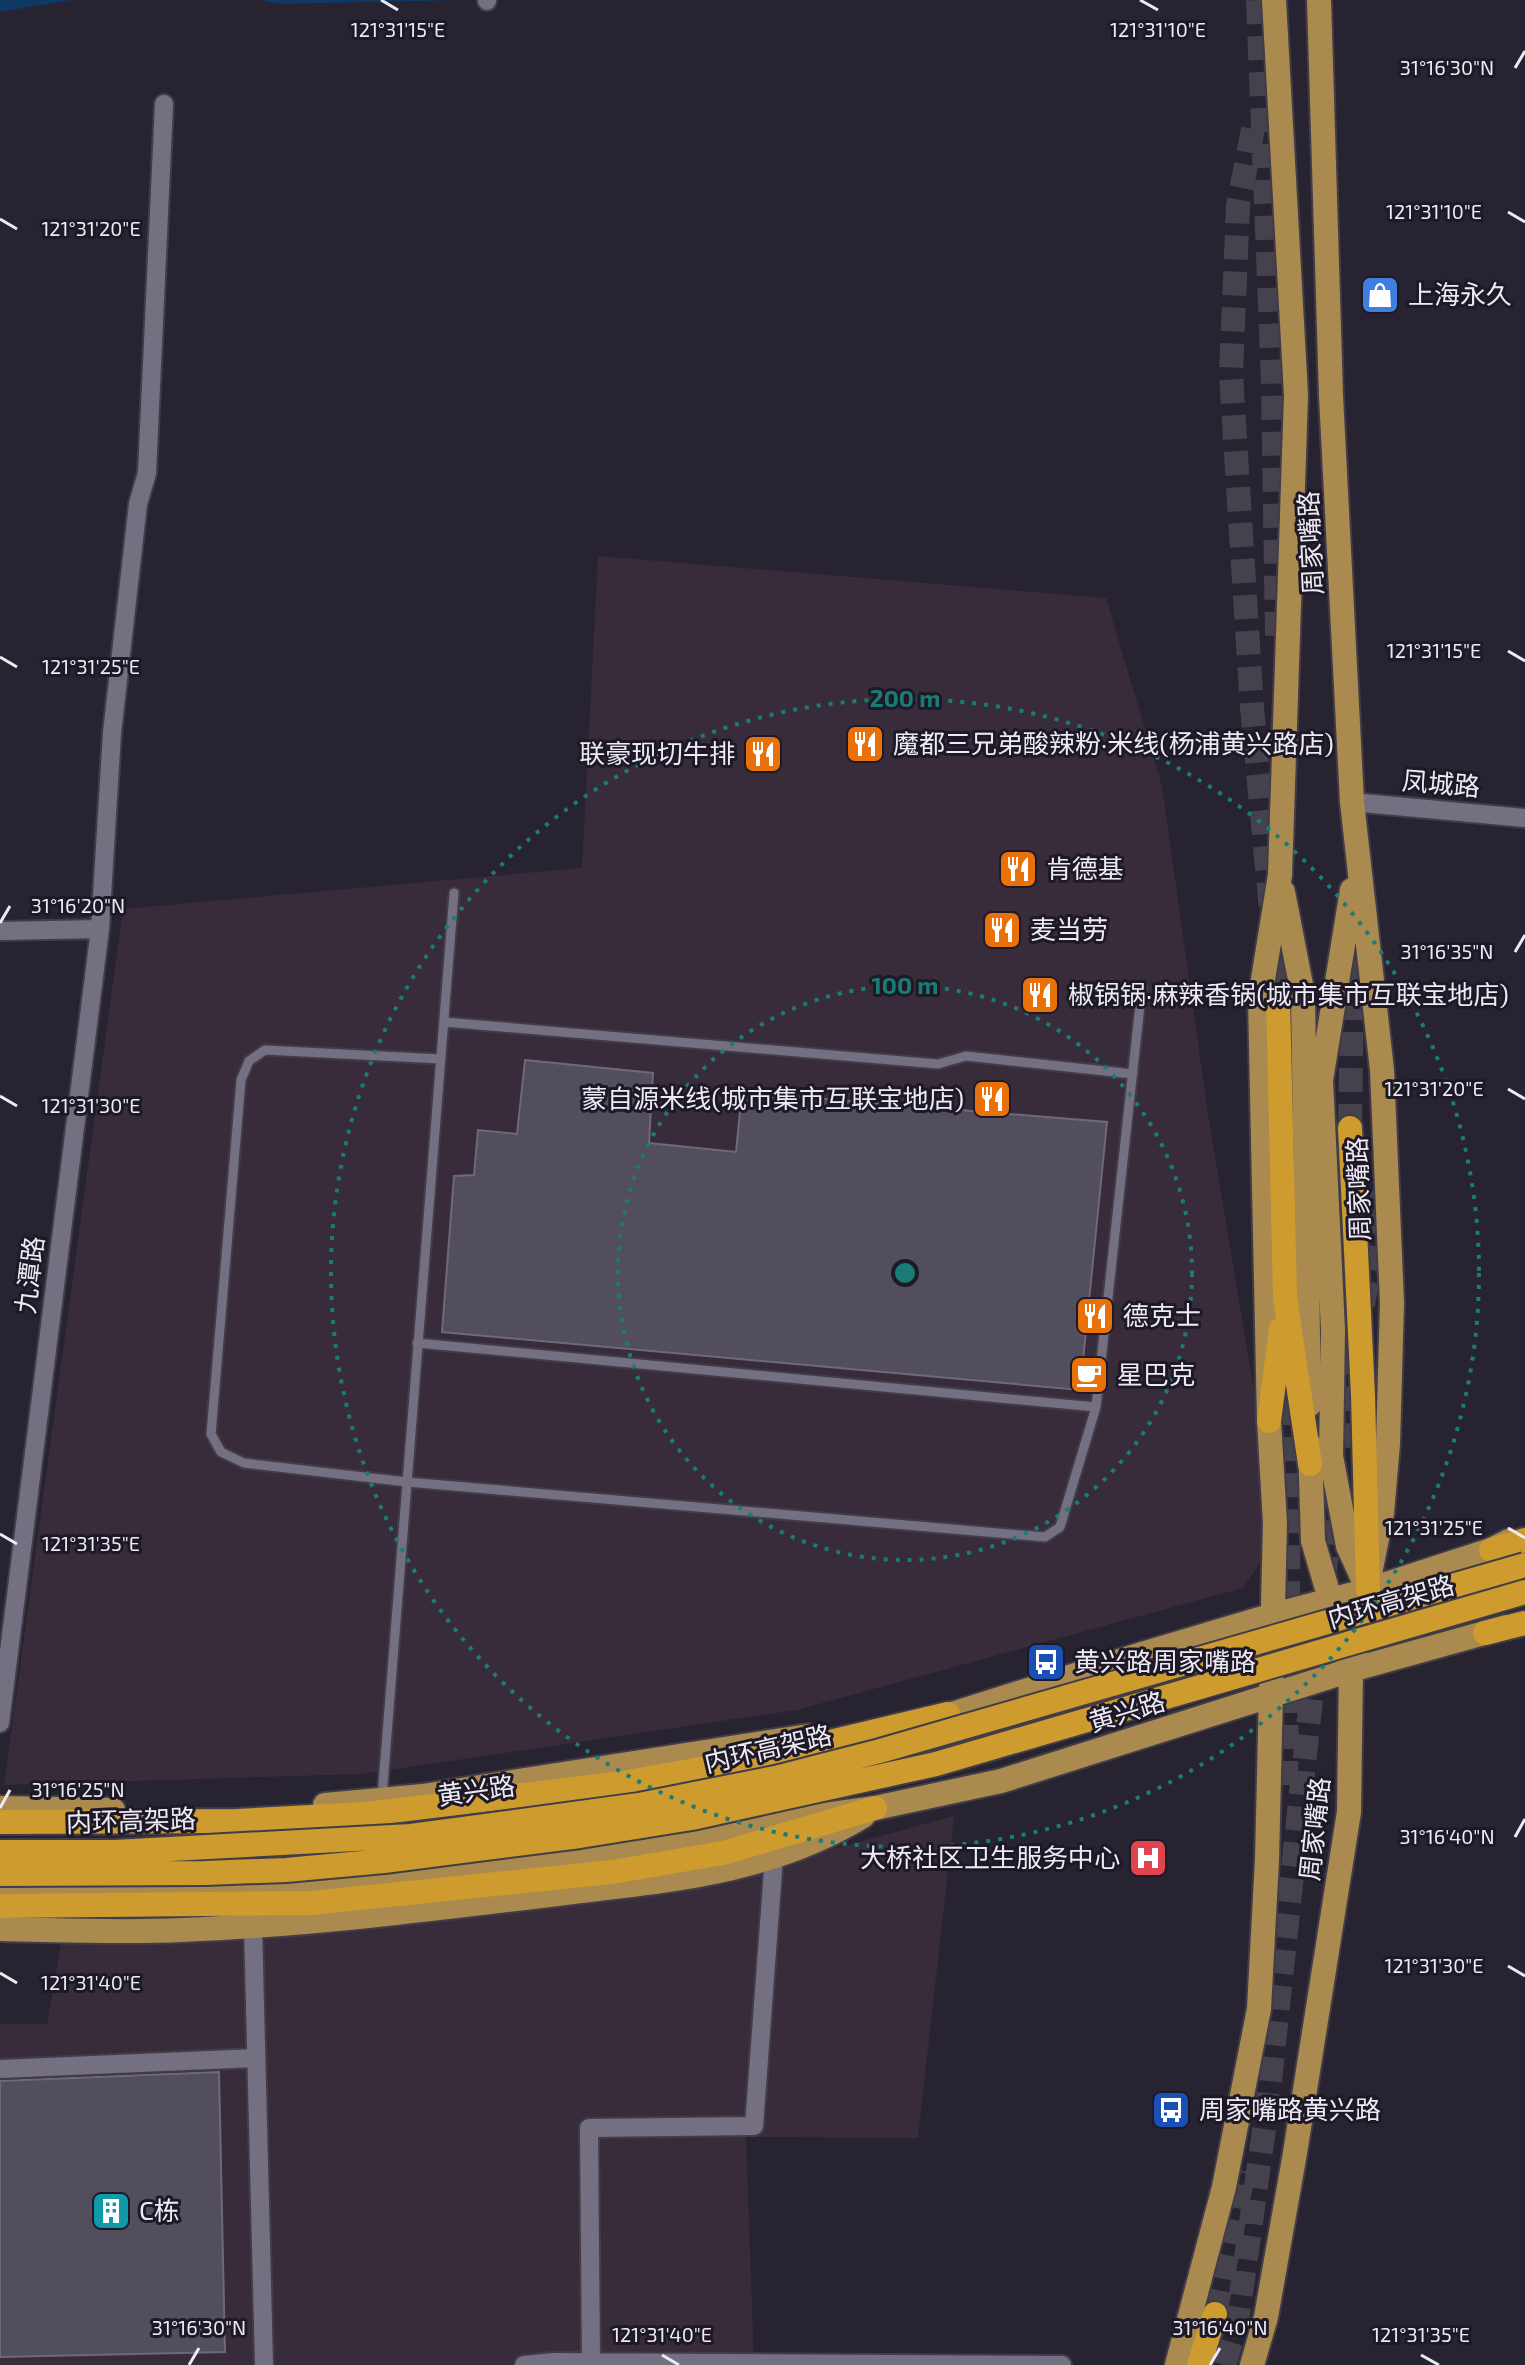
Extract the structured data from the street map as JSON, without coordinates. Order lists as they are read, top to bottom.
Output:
{
  "streets": {
    "highway": ["内环高架路"],
    "main road": ["周家嘴路", "黄兴路"],
    "street": ["凤城路", "九潭路"]
  },
  "crossings": [
    ["周家嘴路", "凤城路"],
    ["周家嘴路", "黄兴路"]
  ],
  "places": {
    "shop": ["上海永久"],
    "restaurant": [
      "魔都三兄弟酸辣粉·米线(杨浦黄兴路店)",
      "联豪现切牛排",
      "肯德基",
      "麦当劳",
      "椒锅锅·麻辣香锅(城市集市互联宝地店)",
      "蒙自源米线(城市集市互联宝地店)",
      "德克士"
    ],
    "cafe": ["星巴克"],
    "bus stop": ["黄兴路周家嘴路", "周家嘴路黄兴路"],
    "hospital": ["大桥社区卫生服务中心"],
    "building": ["C栋"]
  },
  "coordinates": [
    "121°31'15\"E",
    "121°31'10\"E",
    "31°16'30\"N",
    "121°31'20\"E",
    "121°31'25\"E",
    "31°16'20\"N",
    "31°16'35\"N",
    "121°31'30\"E",
    "121°31'35\"E",
    "31°16'25\"N",
    "31°16'40\"N",
    "121°31'40\"E"
  ],
  "rings": ["200 m", "100 m"]
}
